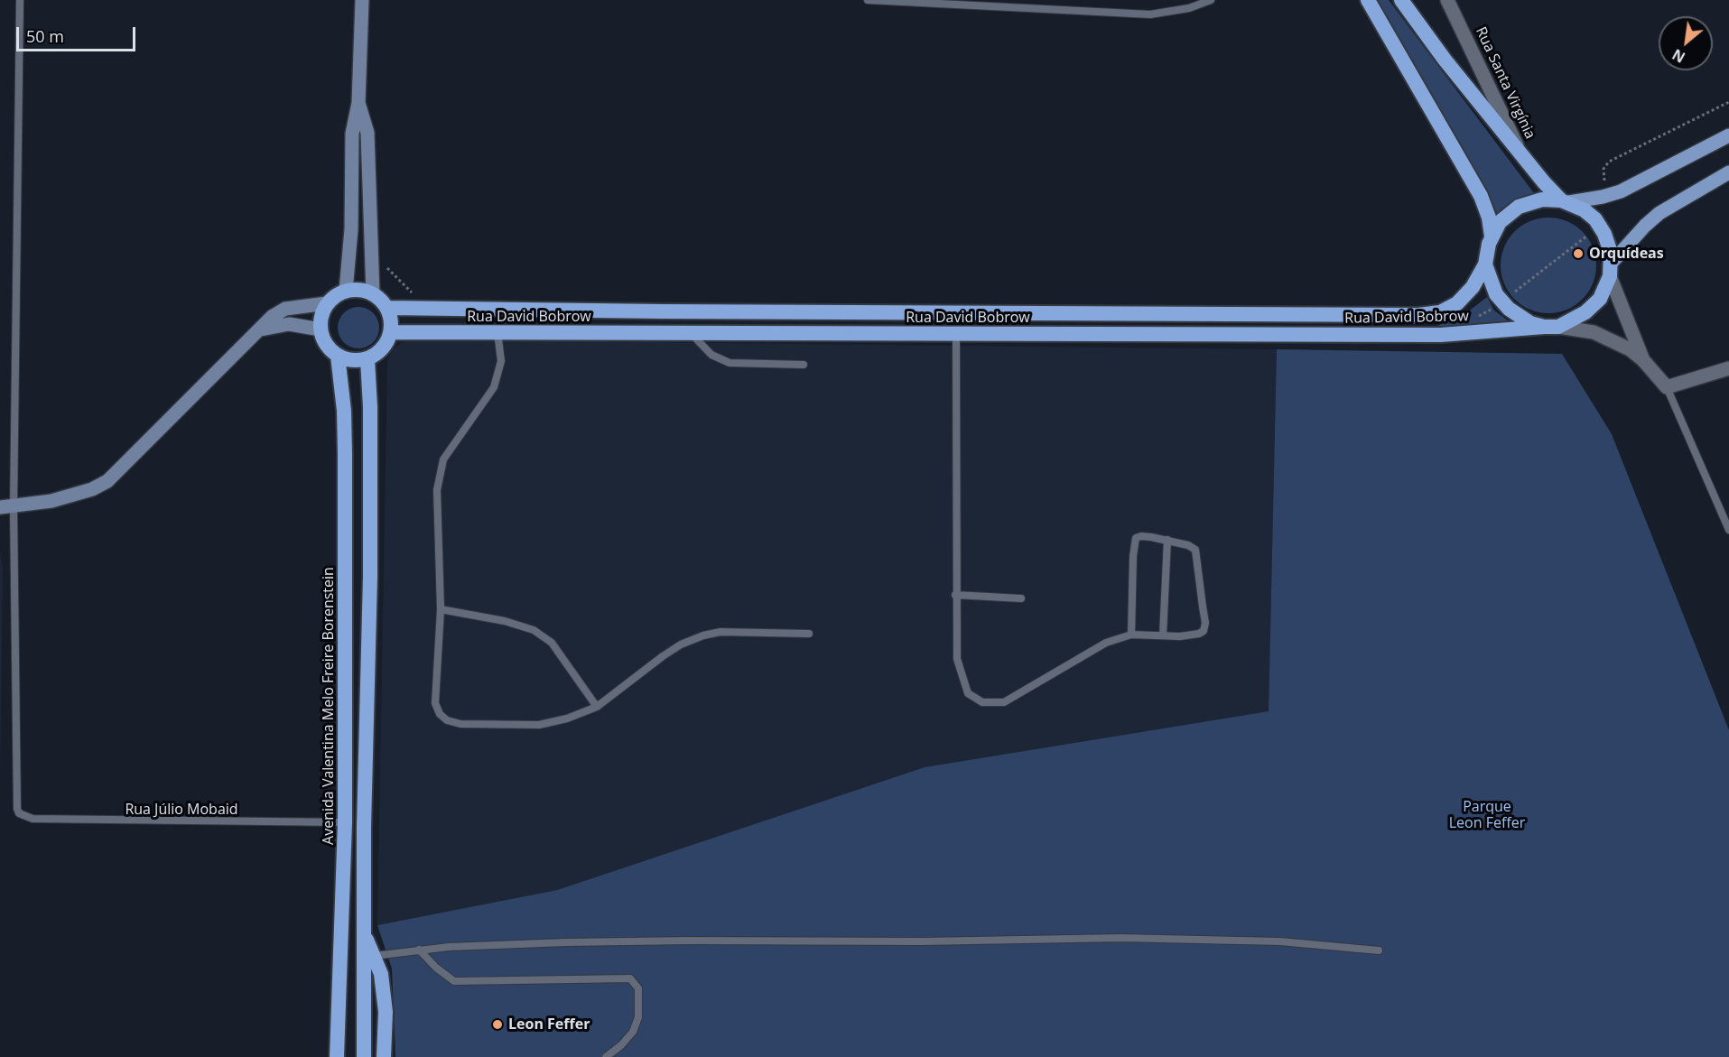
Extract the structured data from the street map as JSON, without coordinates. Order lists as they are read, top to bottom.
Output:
{
  "streets": {
    "highway": ["Rua Santa Virgínia", "Rua David Bobrow", "Avenida Valentina Melo Freire Borenstein"],
    "lane": ["Rua Júlio Mobaid"]
  },
  "crossings": [
    ["Rua Santa Virgínia", "Rua David Bobrow"],
    ["Rua David Bobrow", "Avenida Valentina Melo Freire Borenstein"],
    ["Avenida Valentina Melo Freire Borenstein", "Rua Júlio Mobaid"]
  ],
  "parks": ["Parque Leon Feffer"],
  "places": ["Orquídeas", "Leon Feffer"],
  "scale_bar": "50 m",
  "north": "bottom left"
}
